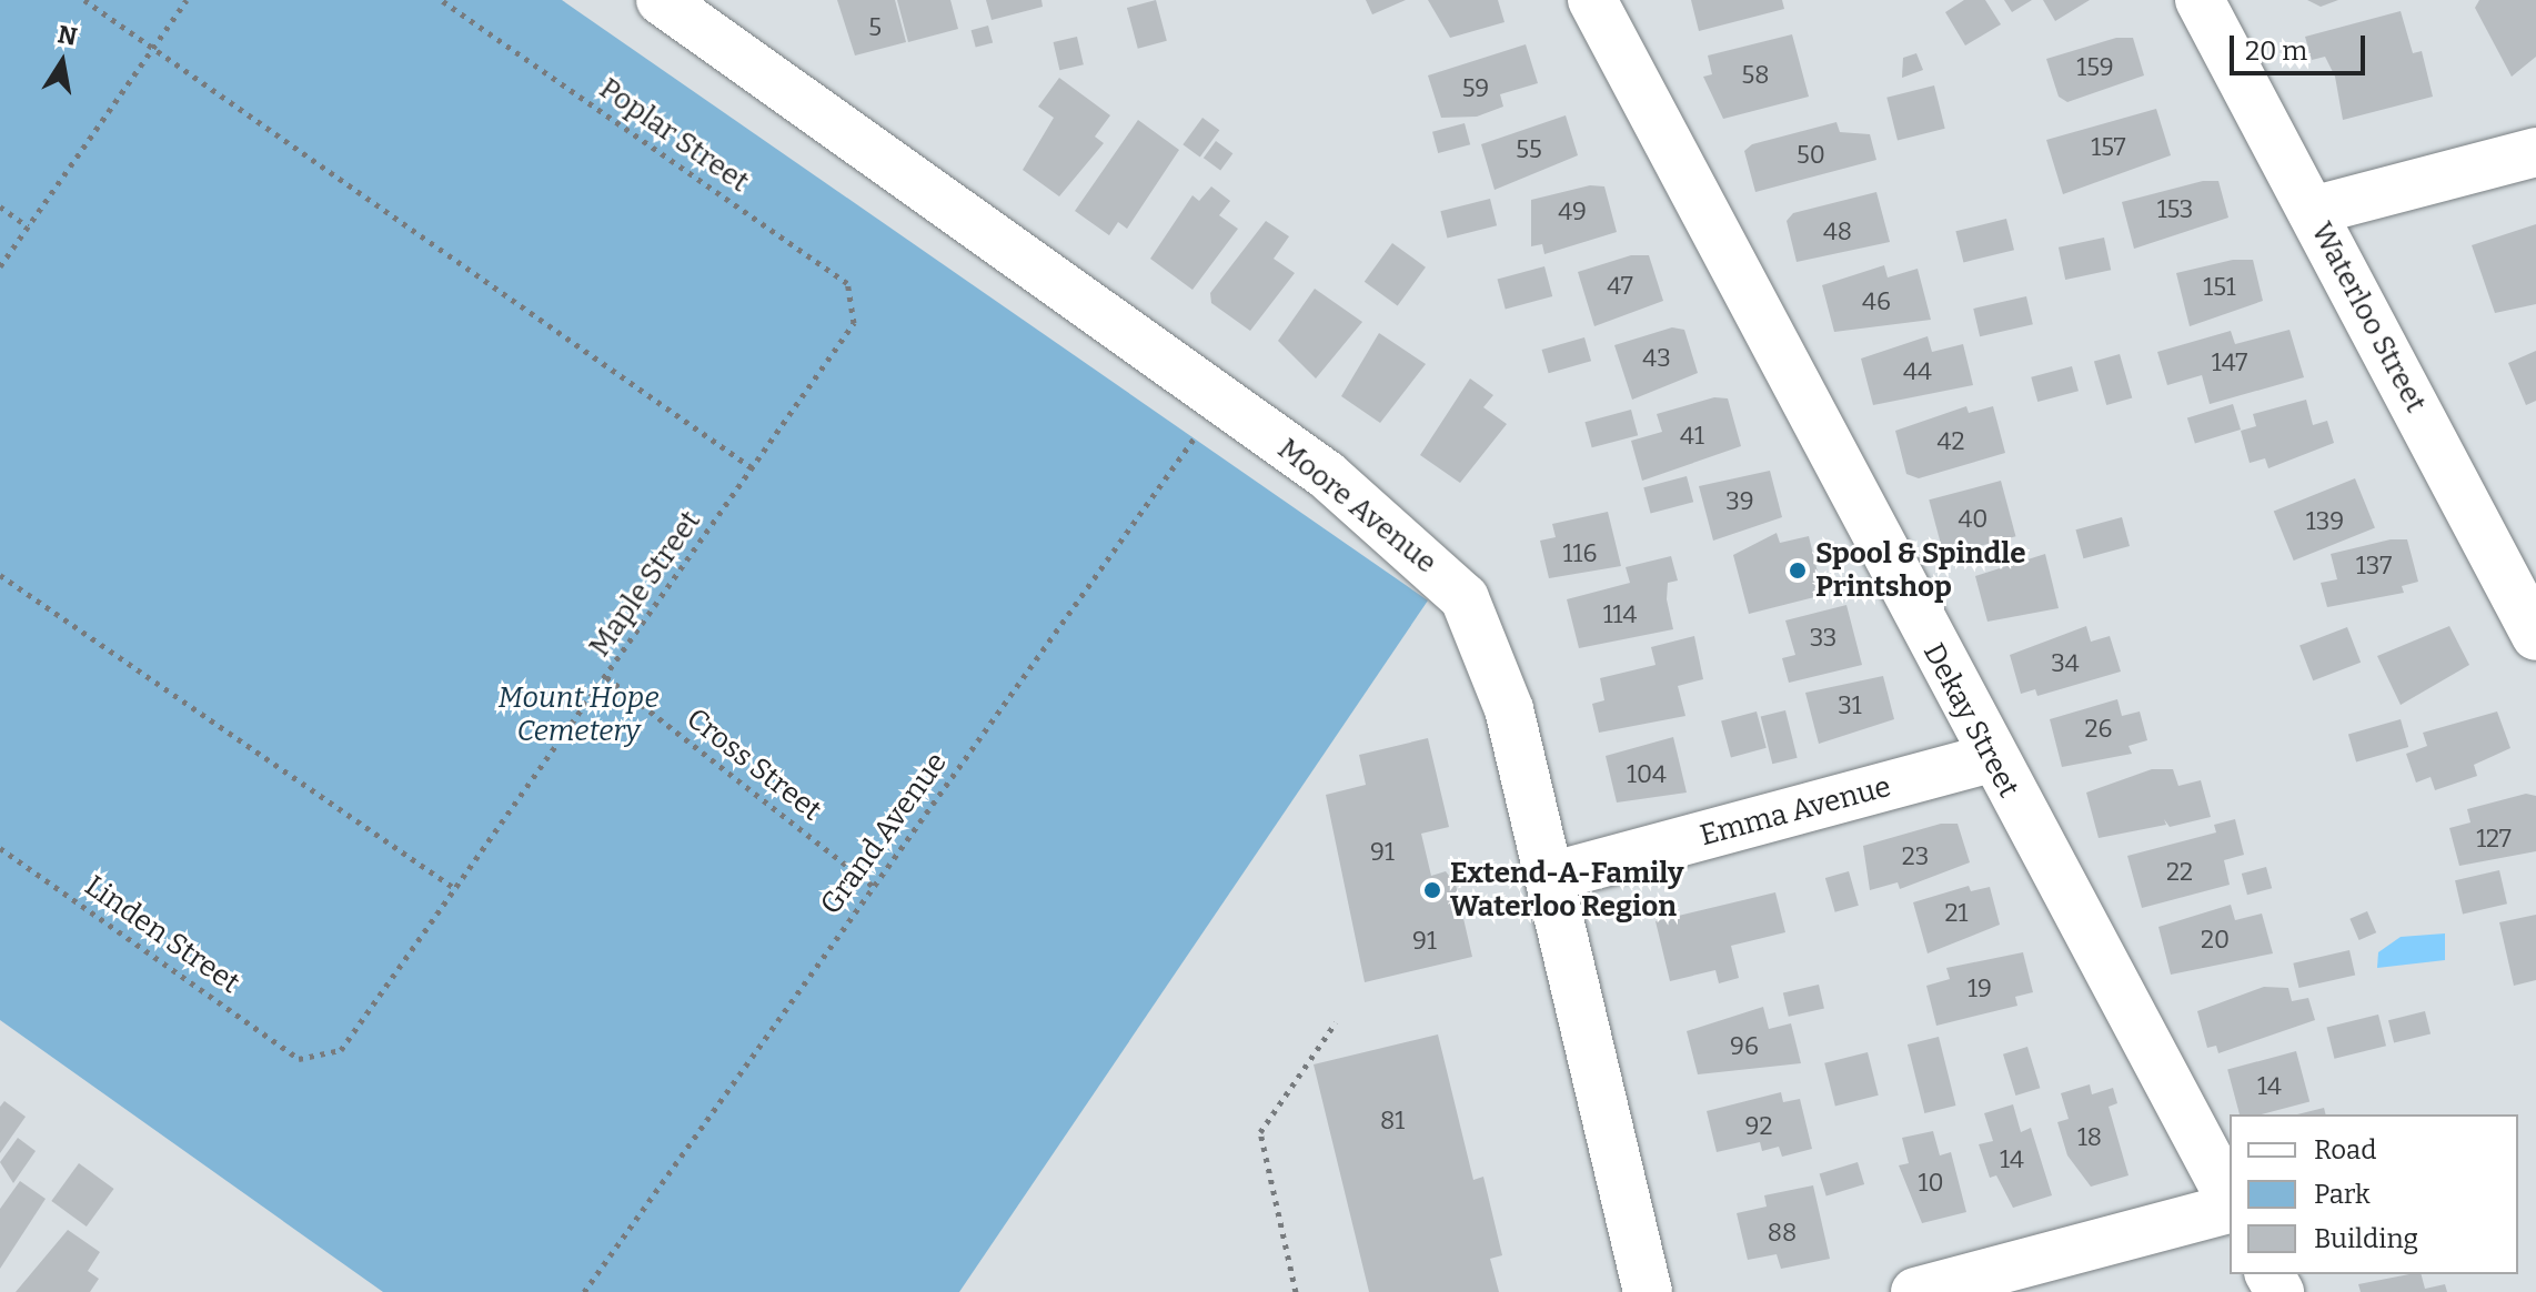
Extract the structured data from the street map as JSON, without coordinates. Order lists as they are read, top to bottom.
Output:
{
  "streets": {
    "street": [
      "Waterloo Street",
      "Moore Avenue",
      "Dekay Street",
      "Emma Avenue"
    ],
    "path": [
      "Poplar Street",
      "Maple Street",
      "Cross Street",
      "Grand Avenue",
      "Linden Street"
    ]
  },
  "crossings": [
    ["Poplar Street", "Maple Street"],
    ["Moore Avenue", "Emma Avenue"],
    ["Moore Avenue", "Grand Avenue"],
    ["Maple Street", "Cross Street"],
    ["Maple Street", "Linden Street"],
    ["Dekay Street", "Emma Avenue"],
    ["Cross Street", "Grand Avenue"]
  ],
  "parks": ["Mount Hope Cemetery"],
  "places": ["Spool & Spindle Printshop", "Extend-A-Family Waterloo Region"],
  "house_numbers": [
    "5",
    "159",
    "58",
    "59",
    "157",
    "55",
    "50",
    "153",
    "49",
    "48",
    "47",
    "151",
    "46",
    "43",
    "147",
    "44",
    "41",
    "42",
    "39",
    "40",
    "139",
    "116",
    "137",
    "114",
    "33",
    "34",
    "31",
    "26",
    "104",
    "127",
    "91",
    "23",
    "22",
    "21",
    "20",
    "91",
    "19",
    "96",
    "14",
    "81",
    "92",
    "18",
    "14",
    "10",
    "88"
  ],
  "legend": ["Road", "Park", "Building"],
  "scale_bar": "20 m",
  "north": "top"
}
